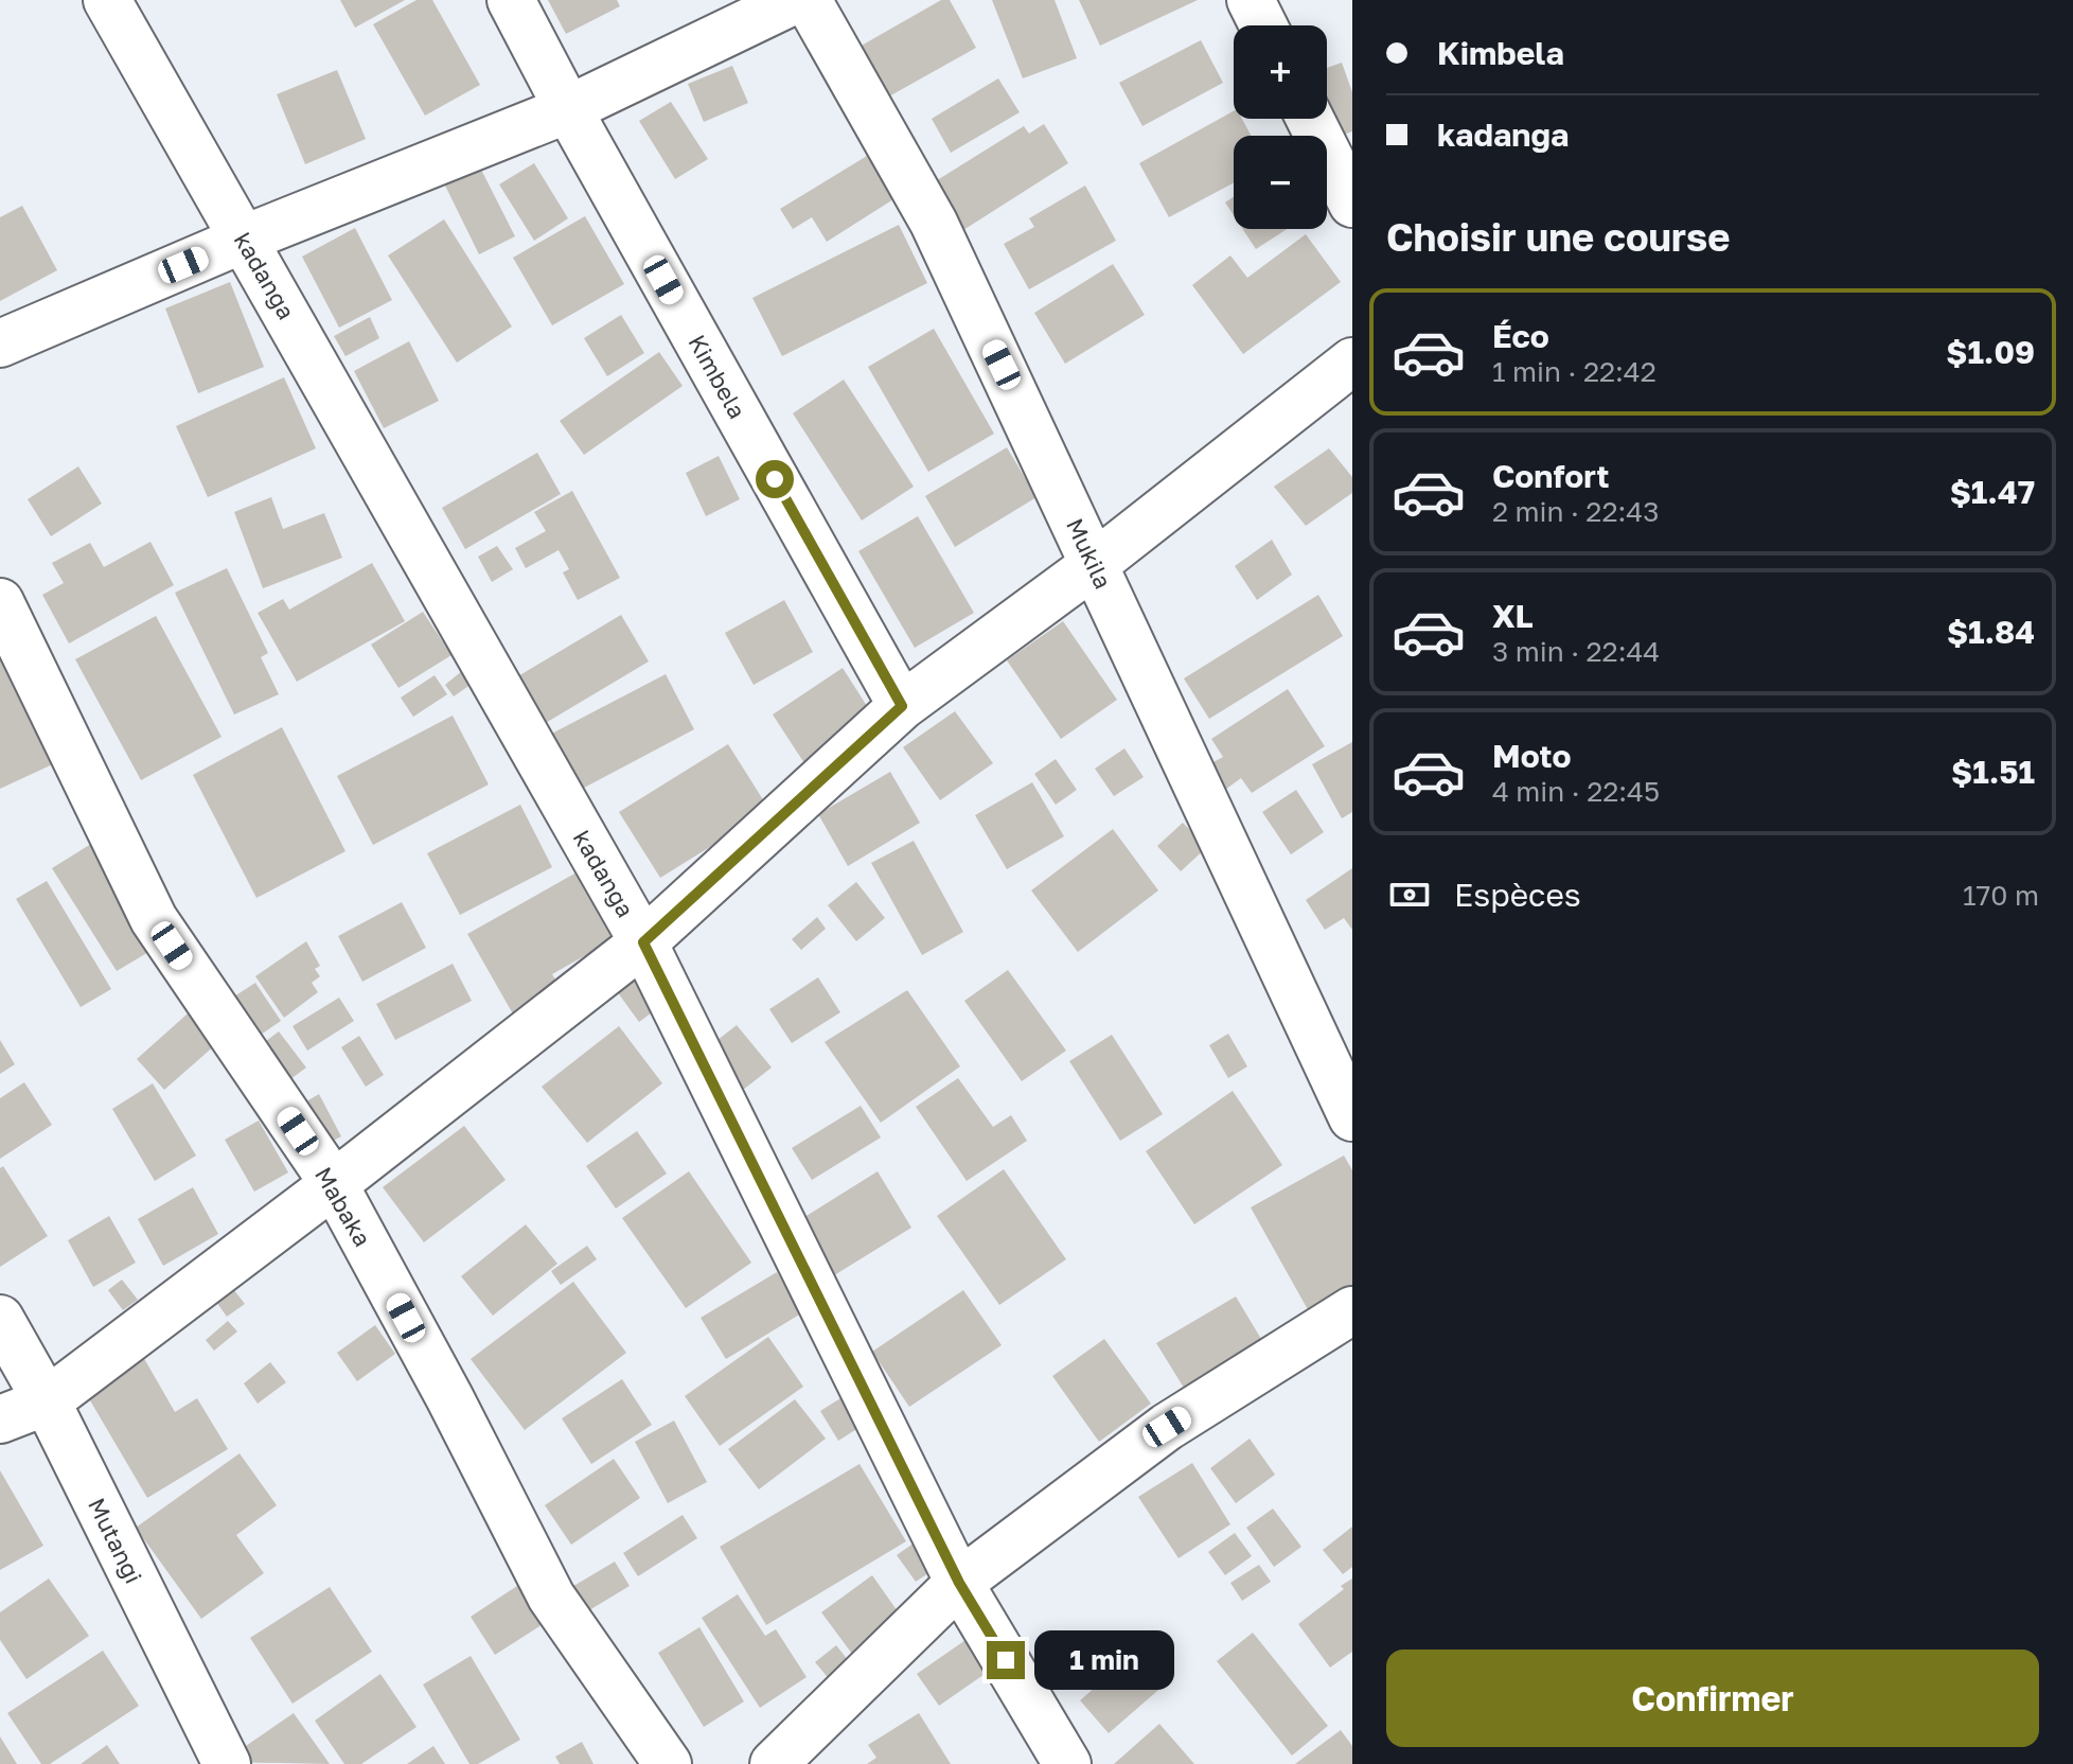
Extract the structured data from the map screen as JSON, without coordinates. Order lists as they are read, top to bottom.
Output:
{
  "streets": {
    "street": [
      "kadanga",
      "Kimbela",
      "Mukila",
      "Mabaka",
      "Mutangi"
    ]
  },
  "page": {
    "banner": ["Kimbela", "kadanga"],
    "map_buttons": ["+", "−"],
    "heading": "Choisir une course",
    "list": [
      {
        "name": "Éco",
        "note": "1 min · 22:42",
        "value": "$1.09"
      },
      {
        "name": "Confort",
        "note": "2 min · 22:43",
        "value": "$1.47"
      },
      {
        "name": "XL",
        "note": "3 min · 22:44",
        "value": "$1.84"
      },
      {
        "name": "Moto",
        "note": "4 min · 22:45",
        "value": "$1.51"
      }
    ],
    "pay": ["Espèces", "170 m"],
    "bubble": "1 min",
    "buttons": "Confirmer"
  }
}
